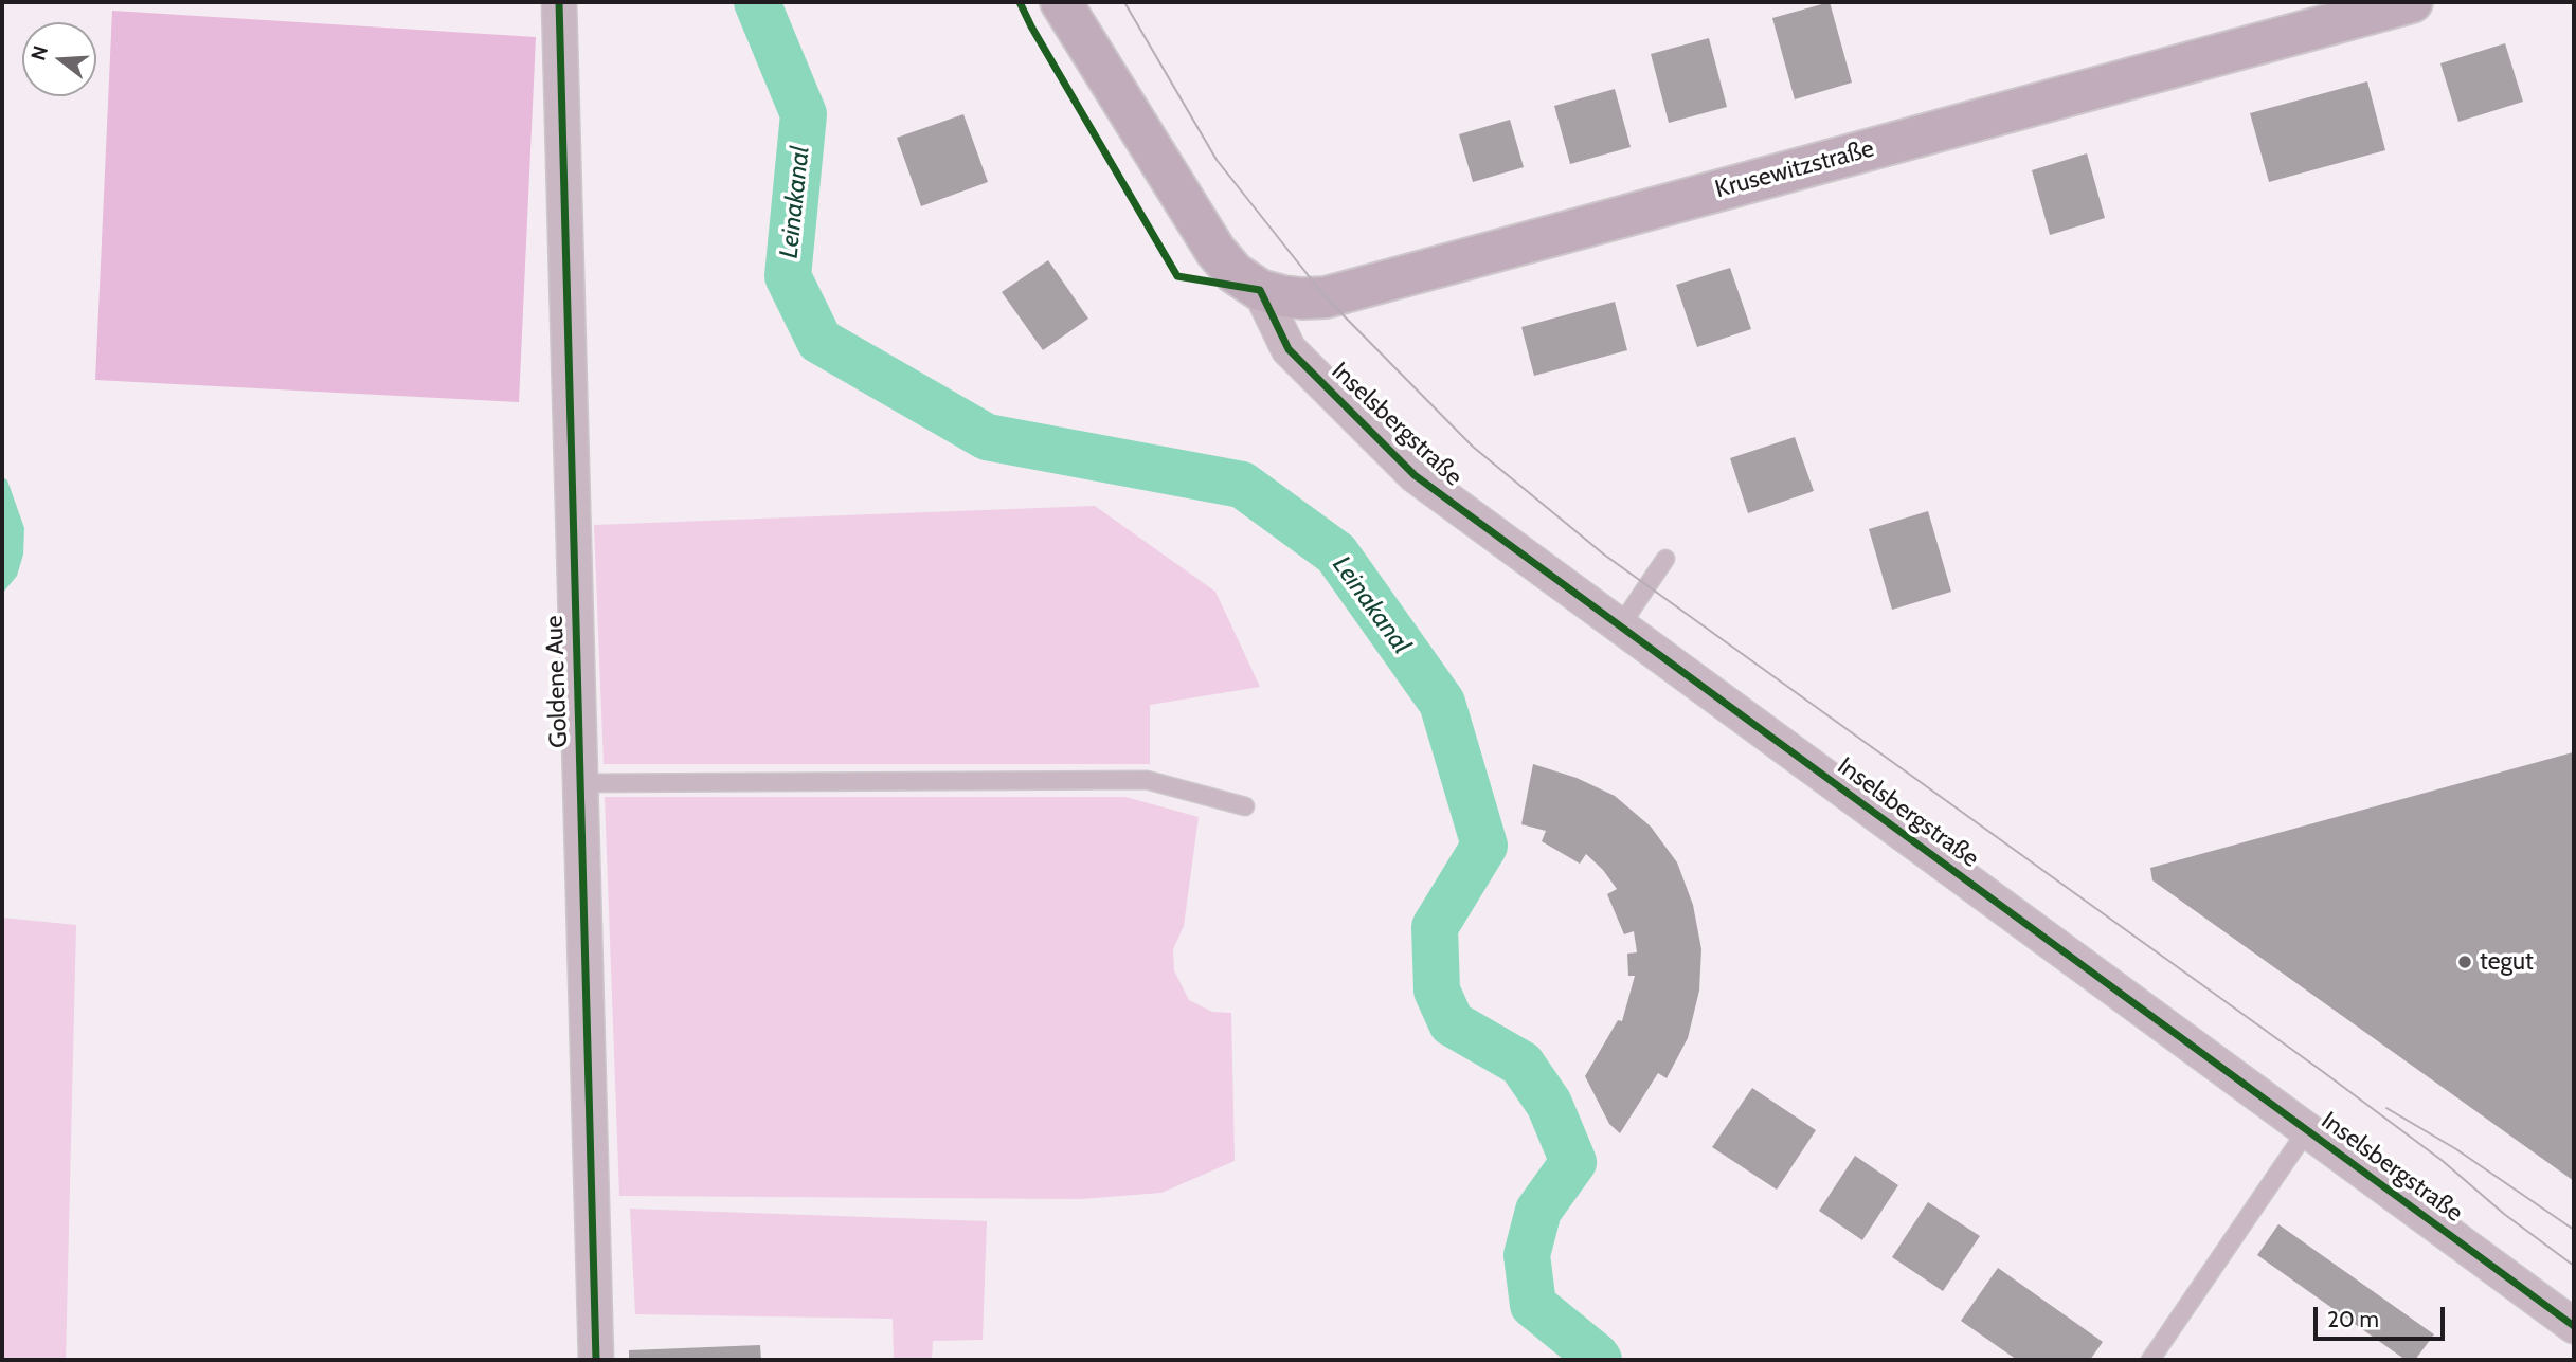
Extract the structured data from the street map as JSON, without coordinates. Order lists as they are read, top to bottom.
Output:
{
  "streets": {
    "main road": ["Krusewitzstraße"],
    "street": ["Inselsbergstraße", "Goldene Aue"]
  },
  "crossings": [
    ["Krusewitzstraße", "Inselsbergstraße"]
  ],
  "water": ["Leinakanal"],
  "places": ["tegut"],
  "scale_bar": "20 m",
  "north": "left"
}
